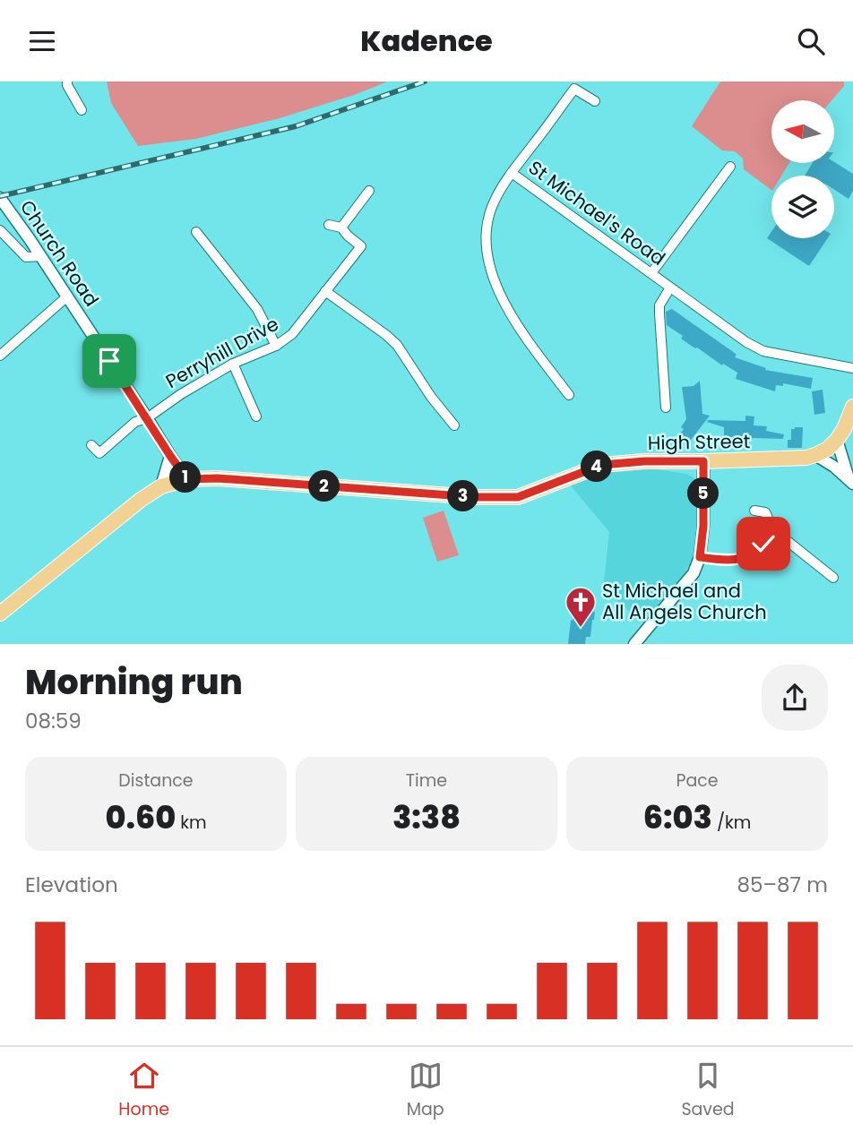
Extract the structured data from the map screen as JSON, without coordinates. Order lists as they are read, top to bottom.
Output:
{
  "streets": {
    "main road": ["High Street"],
    "street": ["St Michael's Road", "Church Road", "Perryhill Drive"]
  },
  "crossings": [
    ["Church Road", "Perryhill Drive"],
    ["Church Road", "High Street"]
  ],
  "places": {
    "church": ["St Michael and All Angels Church"]
  },
  "north": "left",
  "page": {
    "header": "Kadence",
    "pins": [
      "4",
      "1",
      "2",
      "5",
      "3"
    ],
    "heading": ["Morning run", "08:59"],
    "stats": [
      ["Distance", "0.60 km"],
      ["Time", "3:38"],
      ["Pace", "6:03 /km"]
    ],
    "chart": ["Elevation", "85–87 m"],
    "tabs": ["Home", "Map", "Saved"]
  }
}
